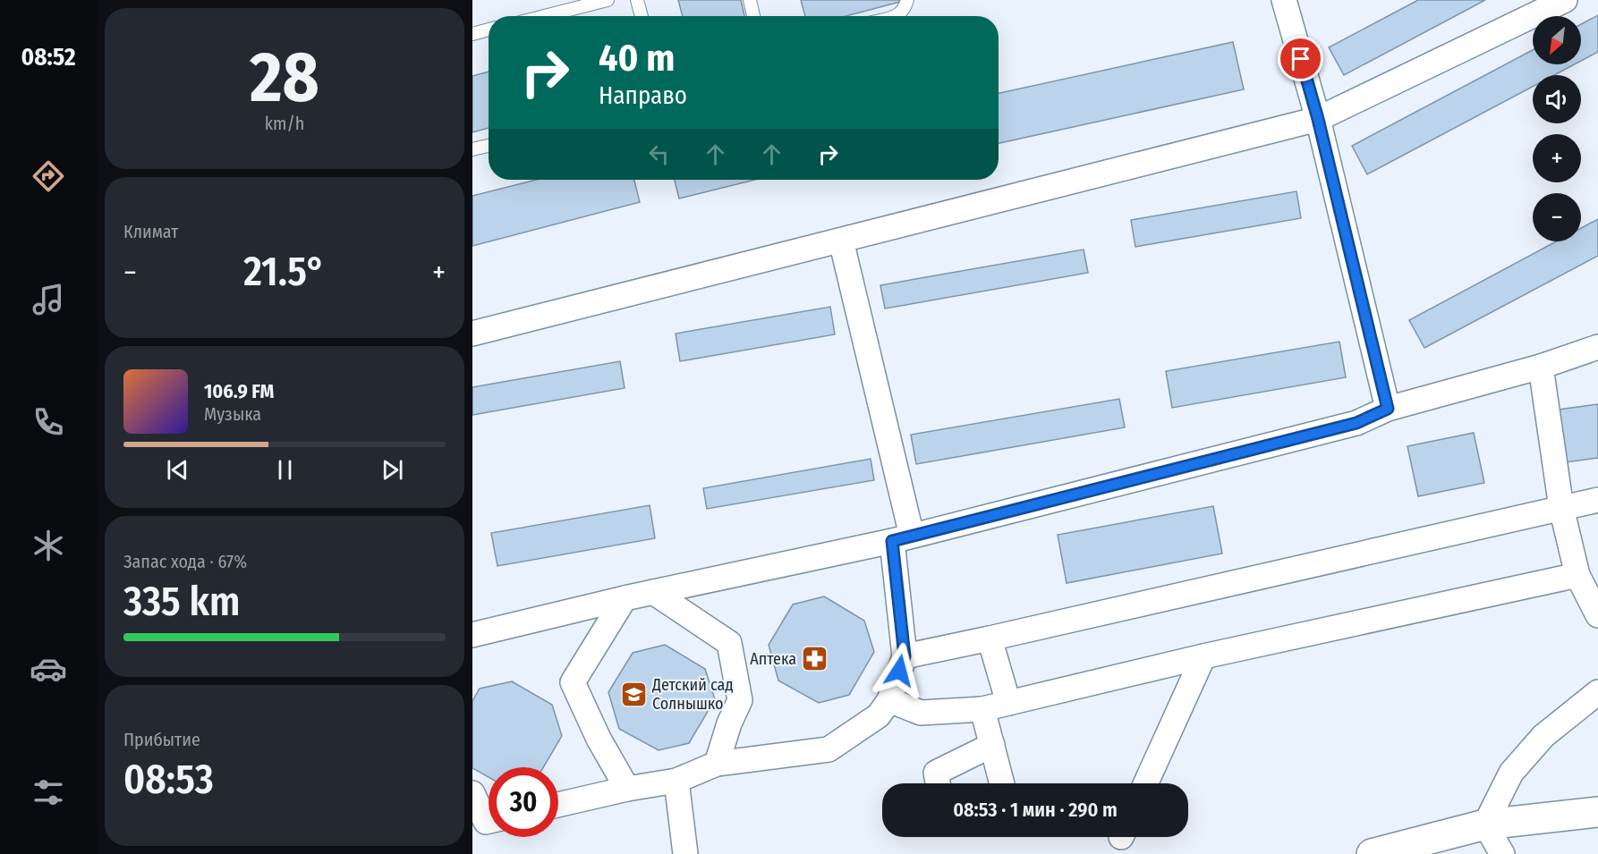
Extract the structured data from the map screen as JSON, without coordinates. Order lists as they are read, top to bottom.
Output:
{
  "places": {
    "pharmacy": ["Аптека"],
    "school or university": ["Детский сад Солнышко"]
  },
  "north": "bottom left",
  "page": {
    "tabs": "08:52",
    "tile": [
      ["28", "km/h"],
      "Климат",
      ["Запас хода · 67%", "335 km"],
      ["Прибытие", "08:53"]
    ],
    "map_buttons": ["+", "−"],
    "turn": ["40 m", "Направо"],
    "heat": ["−", "21.5°", "+"],
    "song": ["106.9 FM", "Музыка"],
    "limit": "30",
    "trip": "08:53 · 1 мин · 290 m"
  }
}
